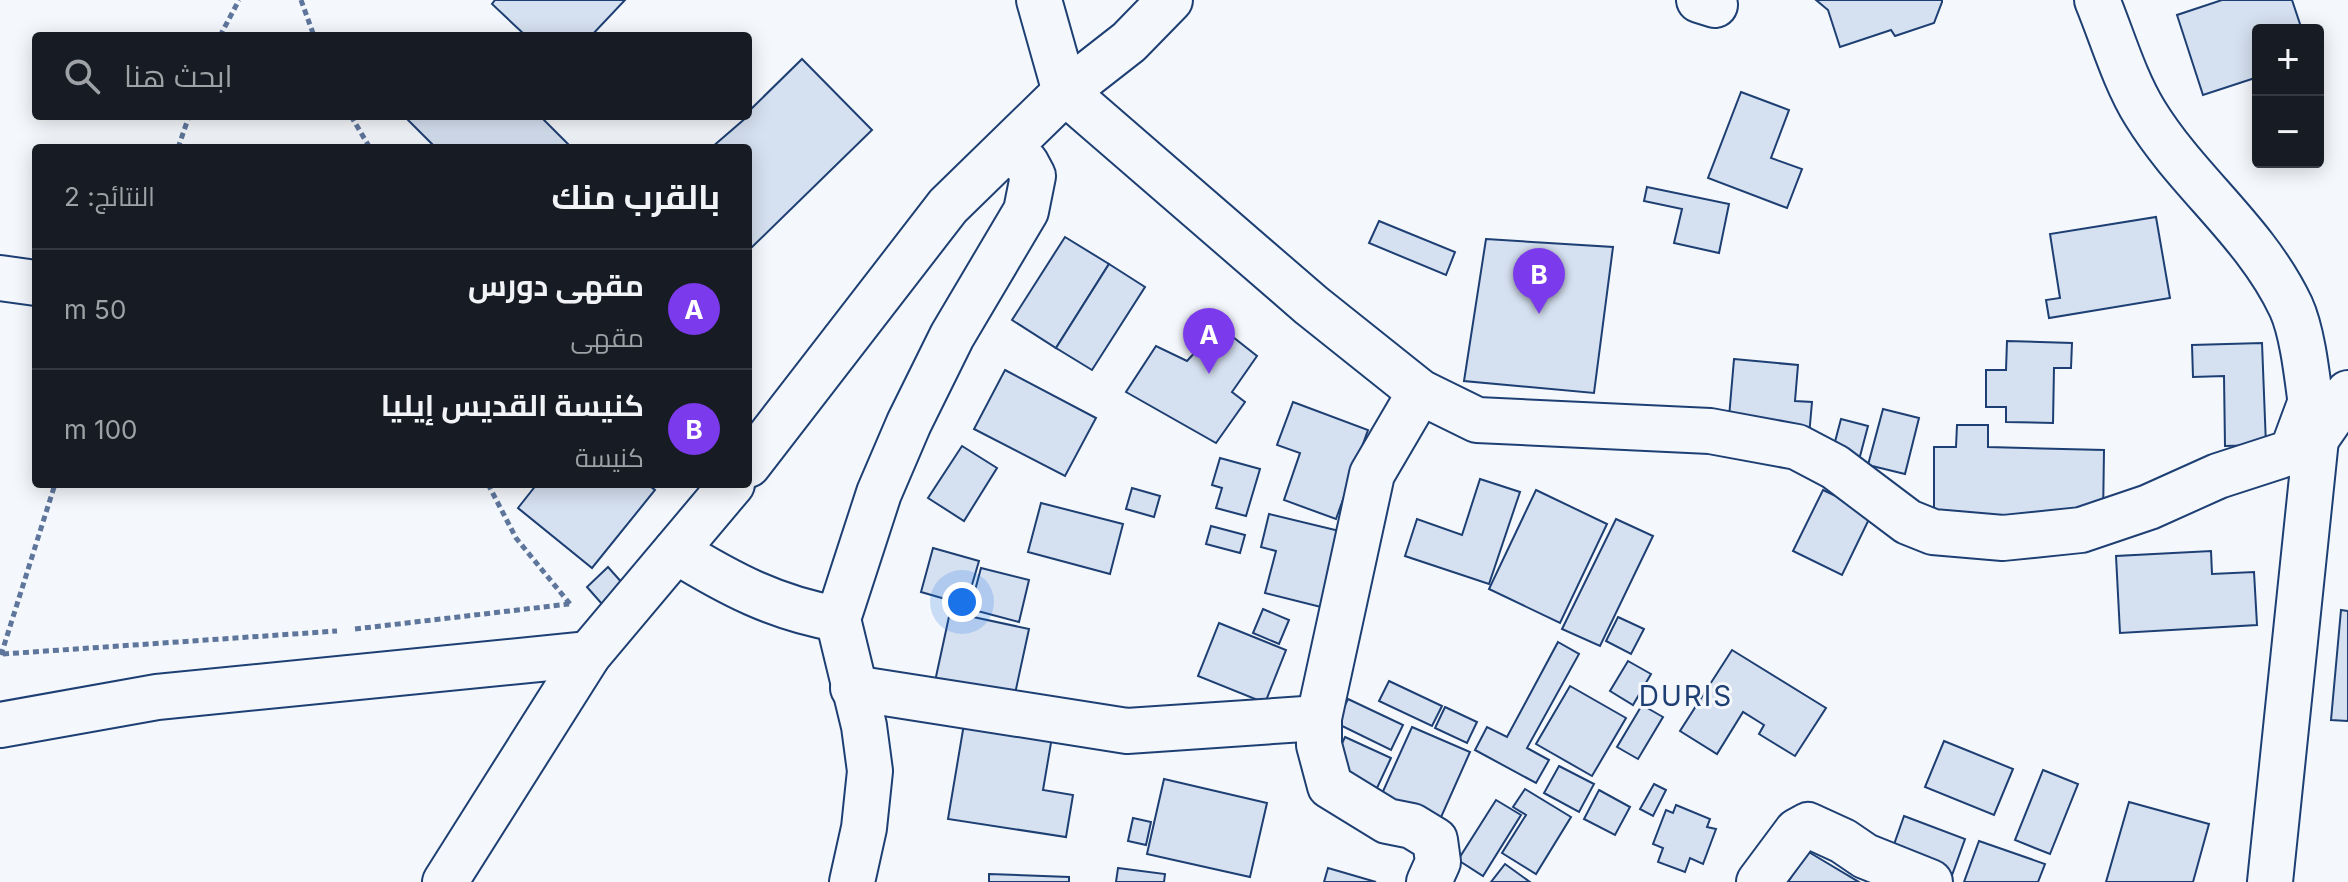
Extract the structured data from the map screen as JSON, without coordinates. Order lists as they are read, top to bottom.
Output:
{
  "districts": ["DURIS"],
  "page": {
    "map_buttons": ["+", "−"],
    "search": "ابحث هنا",
    "heading": ["بالقرب منك", "النتائج: 2"],
    "pins": ["B", "A"],
    "list": [
      {
        "mark": "A",
        "name": "مقهى دورس",
        "note": "مقهى",
        "value": "50 m"
      },
      {
        "mark": "B",
        "name": "كنيسة القديس إيليا",
        "note": "كنيسة",
        "value": "100 m"
      }
    ]
  }
}
